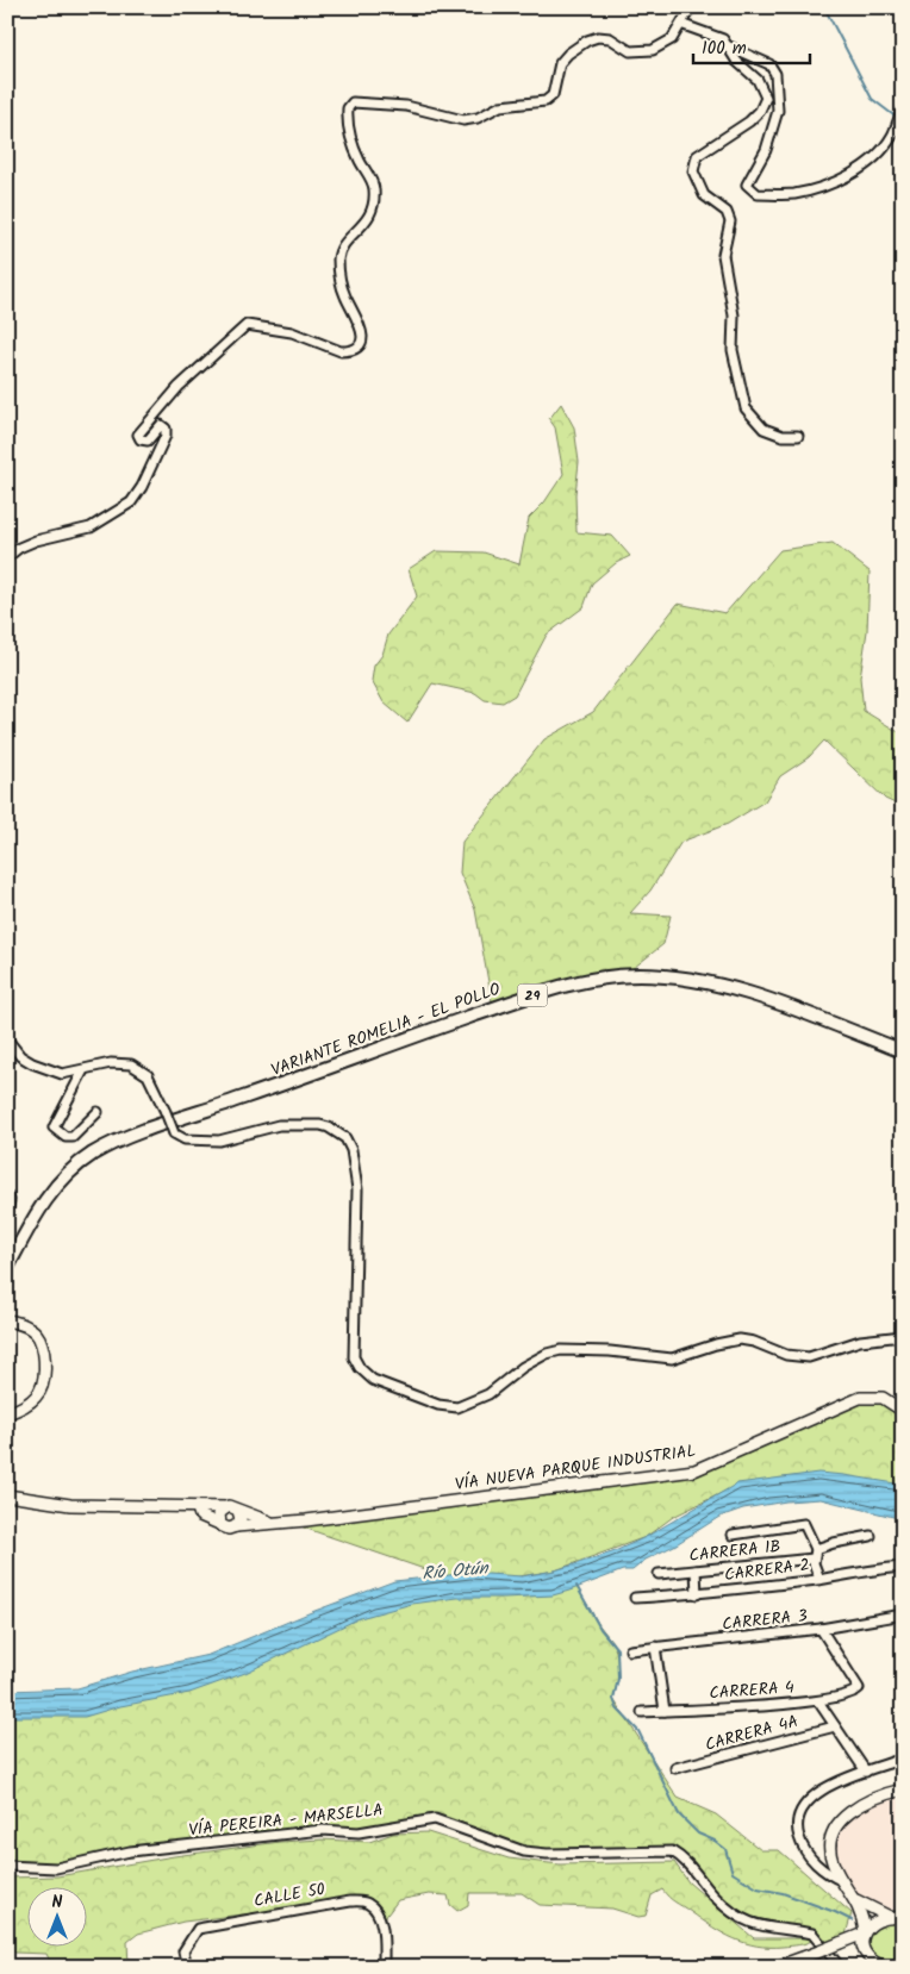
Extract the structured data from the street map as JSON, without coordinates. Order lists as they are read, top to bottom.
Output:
{
  "streets": {
    "highway": ["29", "VARIANTE ROMELIA - EL POLLO"],
    "main road": ["VÍA NUEVA PARQUE INDUSTRIAL"],
    "street": [
      "CARRERA 1B",
      "CARRERA 2",
      "CARRERA 3",
      "CARRERA 4",
      "CARRERA 4A",
      "VÍA PEREIRA - MARSELLA",
      "CALLE 50"
    ]
  },
  "crossings": [
    ["CARRERA 3", "CARRERA 4"]
  ],
  "water": ["Río Otún"],
  "scale_bar": "100 m",
  "north": "top"
}
